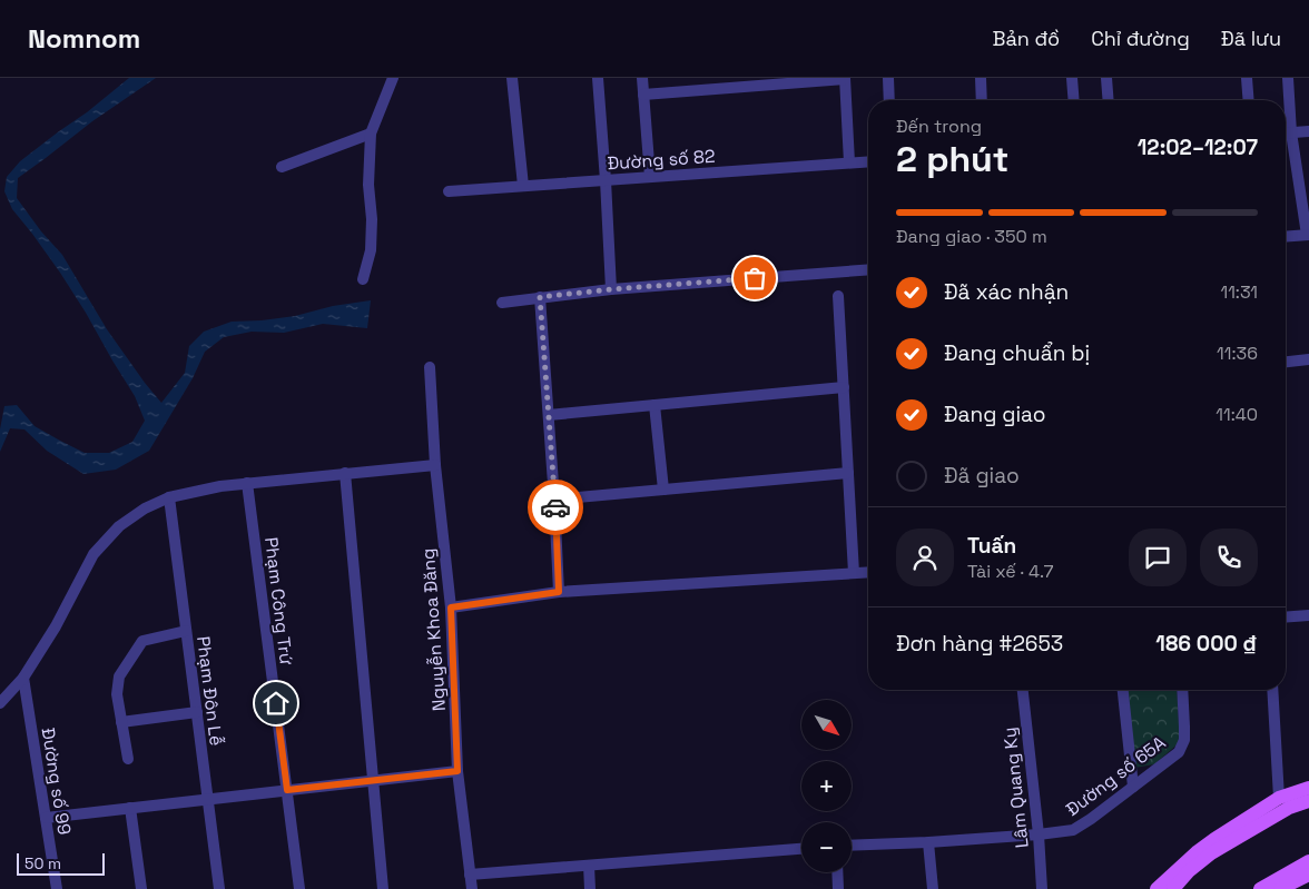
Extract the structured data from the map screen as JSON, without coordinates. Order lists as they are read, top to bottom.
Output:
{
  "streets": {
    "street": [
      "Đường số 82",
      "Phạm Công Trứ",
      "Nguyễn Khoa Đăng",
      "Phạm Đôn Lễ",
      "Đường số 65A",
      "Đường số 99",
      "Lâm Quang Ky"
    ]
  },
  "crossings": [
    ["Đường số 65A", "Lâm Quang Ky"]
  ],
  "scale_bar": "50 m",
  "north": "bottom right",
  "page": {
    "header": "Nomnom",
    "nav": ["Bản đồ", "Chỉ đường", "Đã lưu"],
    "heading": ["2 phút", "Đến trong", "12:02–12:07"],
    "panel": [
      "Tuấn",
      "Tài xế · 4.7",
      "Đơn hàng #2653",
      "186 000 ₫"
    ],
    "bar": "Đang giao · 350 m",
    "list": [
      ["Đã xác nhận", "11:31"],
      ["Đang chuẩn bị", "11:36"],
      ["Đang giao", "11:40"],
      "Đã giao"
    ],
    "map_buttons": ["+", "−"],
    "scale": "50 m"
  }
}
